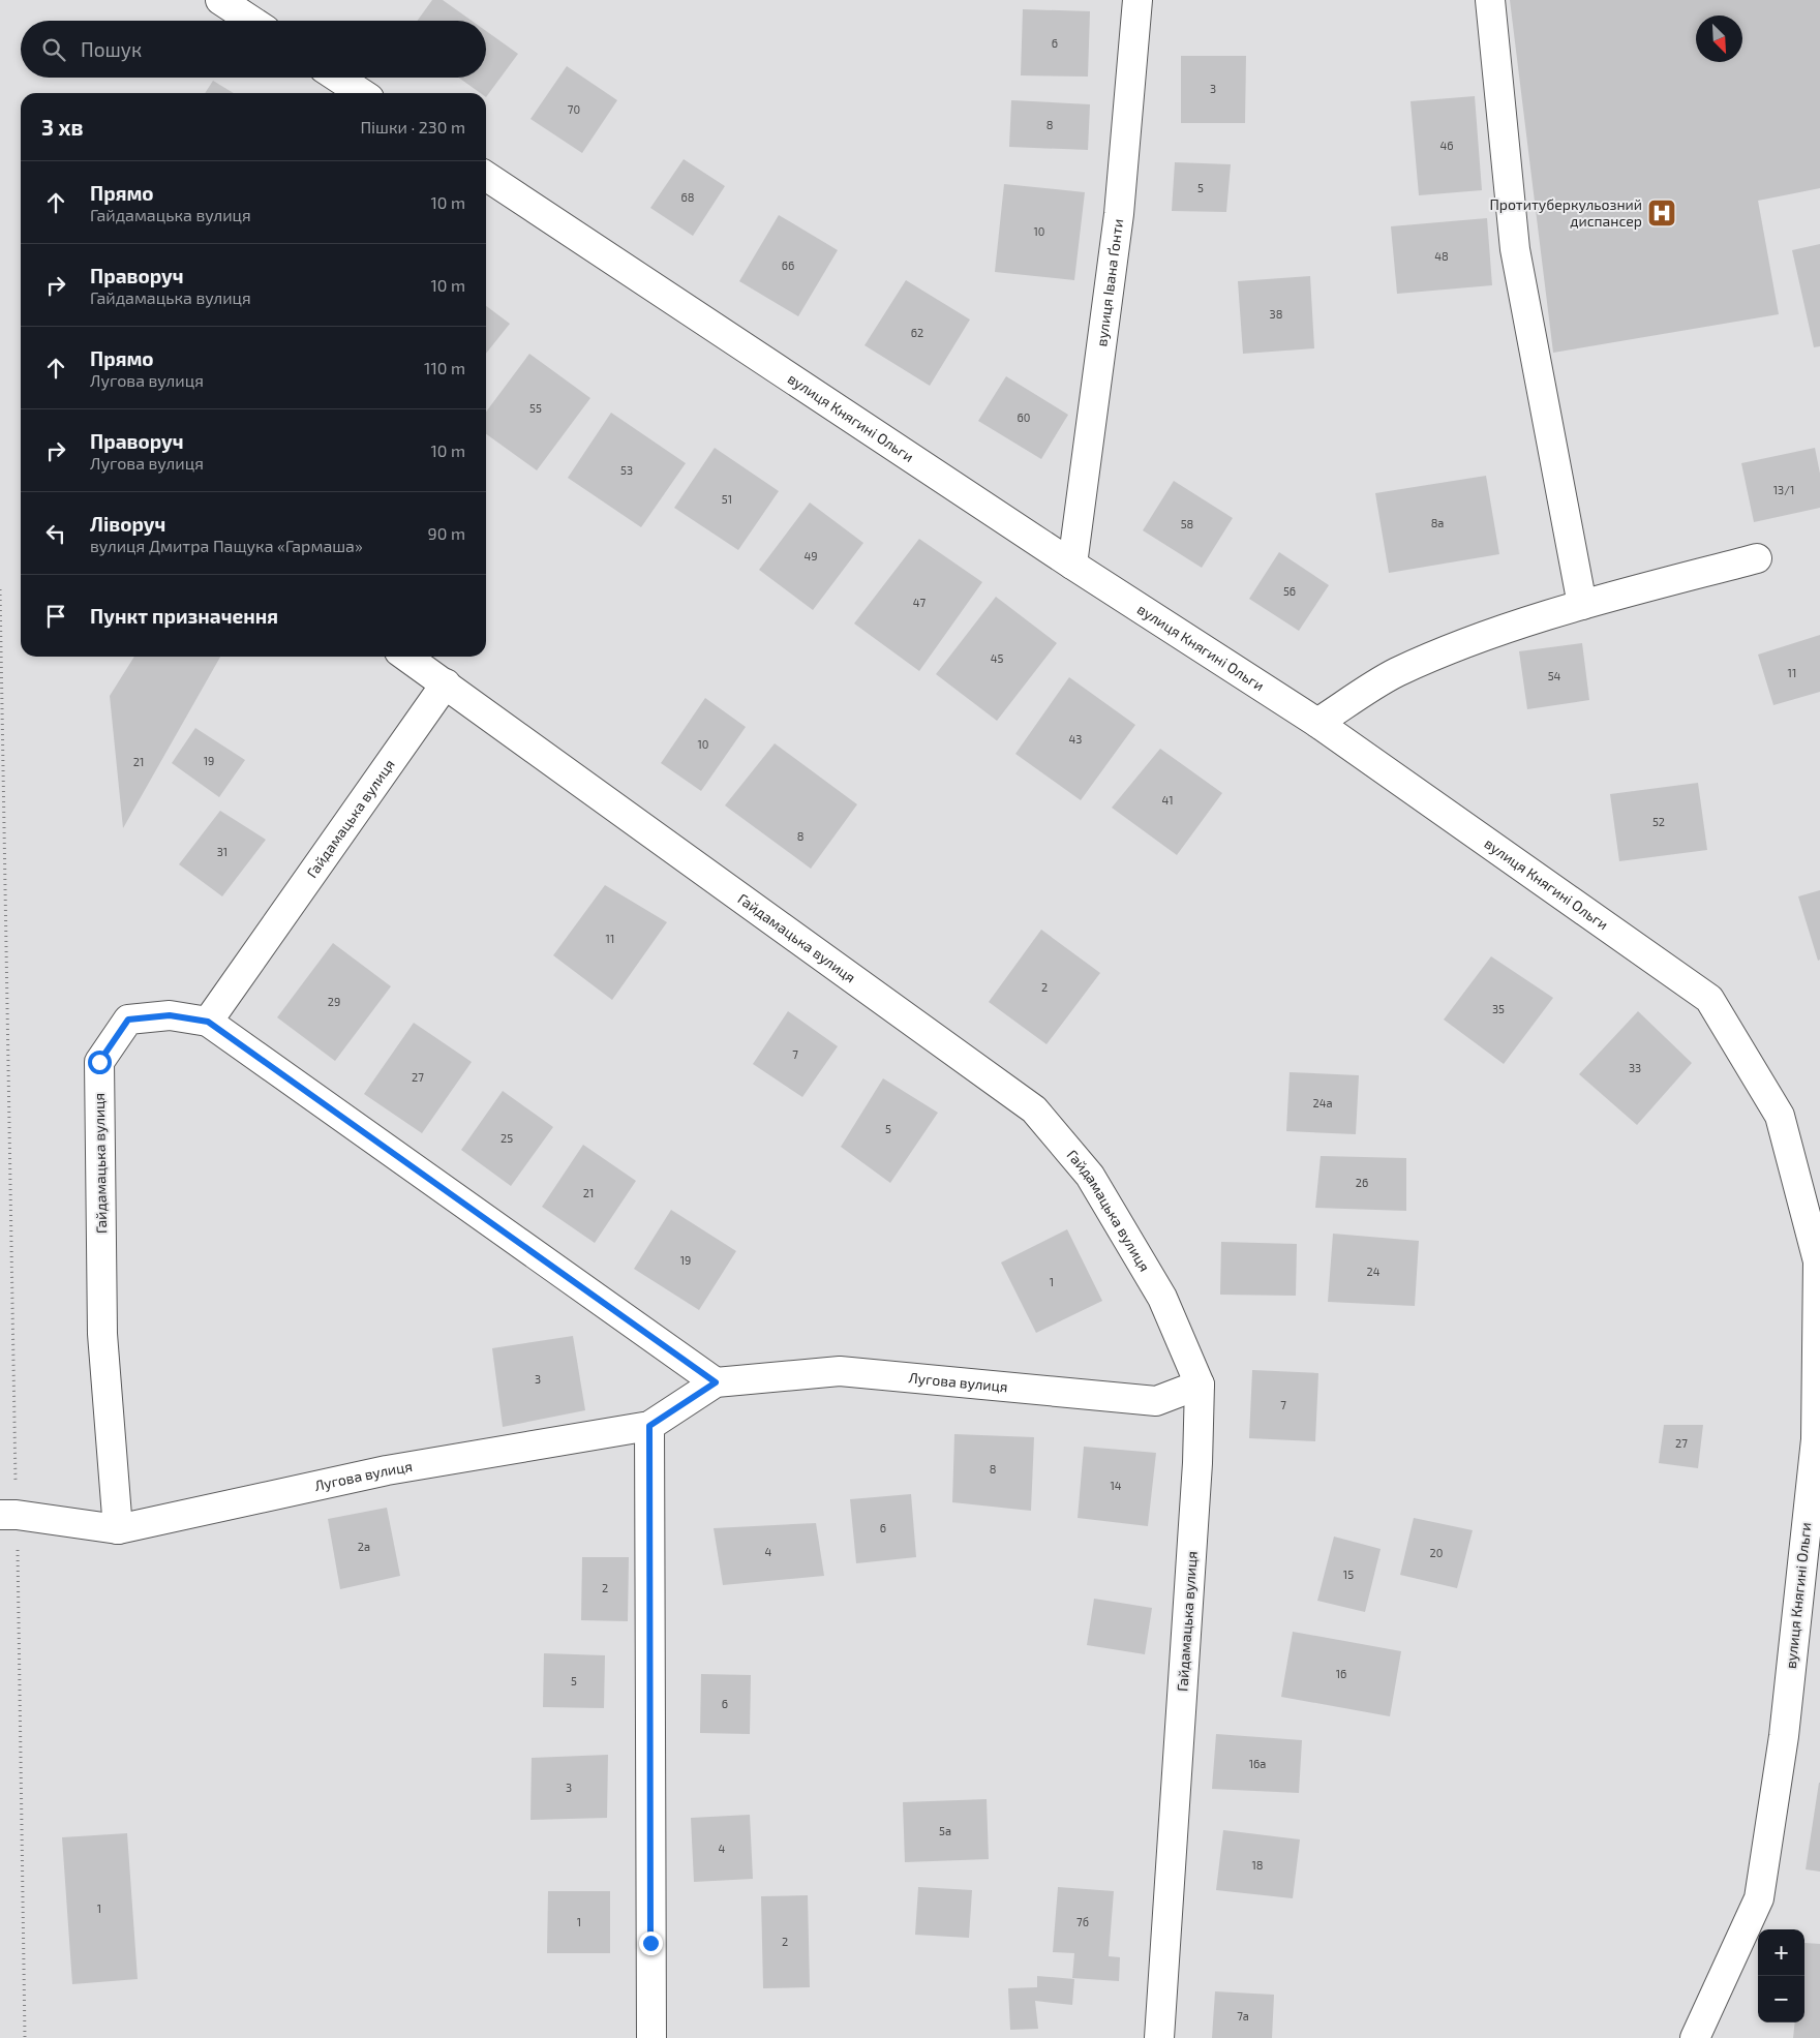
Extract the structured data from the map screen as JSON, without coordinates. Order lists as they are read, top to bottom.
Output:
{
  "streets": {
    "street": [
      "вулиця Івана Ґонти",
      "вулиця Княгині Ольги",
      "Гайдамацька вулиця",
      "Лугова вулиця"
    ]
  },
  "crossings": [
    ["вулиця Івана Ґонти", "вулиця Княгині Ольги"],
    ["Гайдамацька вулиця", "Лугова вулиця"]
  ],
  "places": {
    "hospital": ["Протитуберкульозний диспансер"]
  },
  "house_numbers": [
    "6",
    "3",
    "70",
    "8",
    "46",
    "5",
    "68",
    "10",
    "48",
    "66",
    "38",
    "62",
    "55",
    "60",
    "53",
    "13/1",
    "51",
    "8а",
    "58",
    "49",
    "56",
    "47",
    "45",
    "11",
    "54",
    "43",
    "10",
    "19",
    "21",
    "41",
    "52",
    "8",
    "31",
    "11",
    "2",
    "29",
    "35",
    "7",
    "33",
    "27",
    "24а",
    "5",
    "25",
    "26",
    "21",
    "19",
    "24",
    "1",
    "3",
    "7",
    "27",
    "8",
    "14",
    "6",
    "2а",
    "4",
    "20",
    "15",
    "2",
    "16",
    "5",
    "6",
    "16а",
    "3",
    "5а",
    "4",
    "18",
    "1",
    "1",
    "7б",
    "2",
    "7а"
  ],
  "north": "bottom right",
  "page": {
    "search": "Пошук",
    "heading": ["3 хв", "Пішки · 230 m"],
    "list": [
      ["Прямо", "Гайдамацька вулиця", "10 m"],
      ["Праворуч", "Гайдамацька вулиця", "10 m"],
      ["Прямо", "Лугова вулиця", "110 m"],
      ["Праворуч", "Лугова вулиця", "10 m"],
      ["Ліворуч", "вулиця Дмитра Пащука «Гармаша»", "90 m"],
      "Пункт призначення"
    ],
    "map_buttons": ["+", "−"]
  }
}
